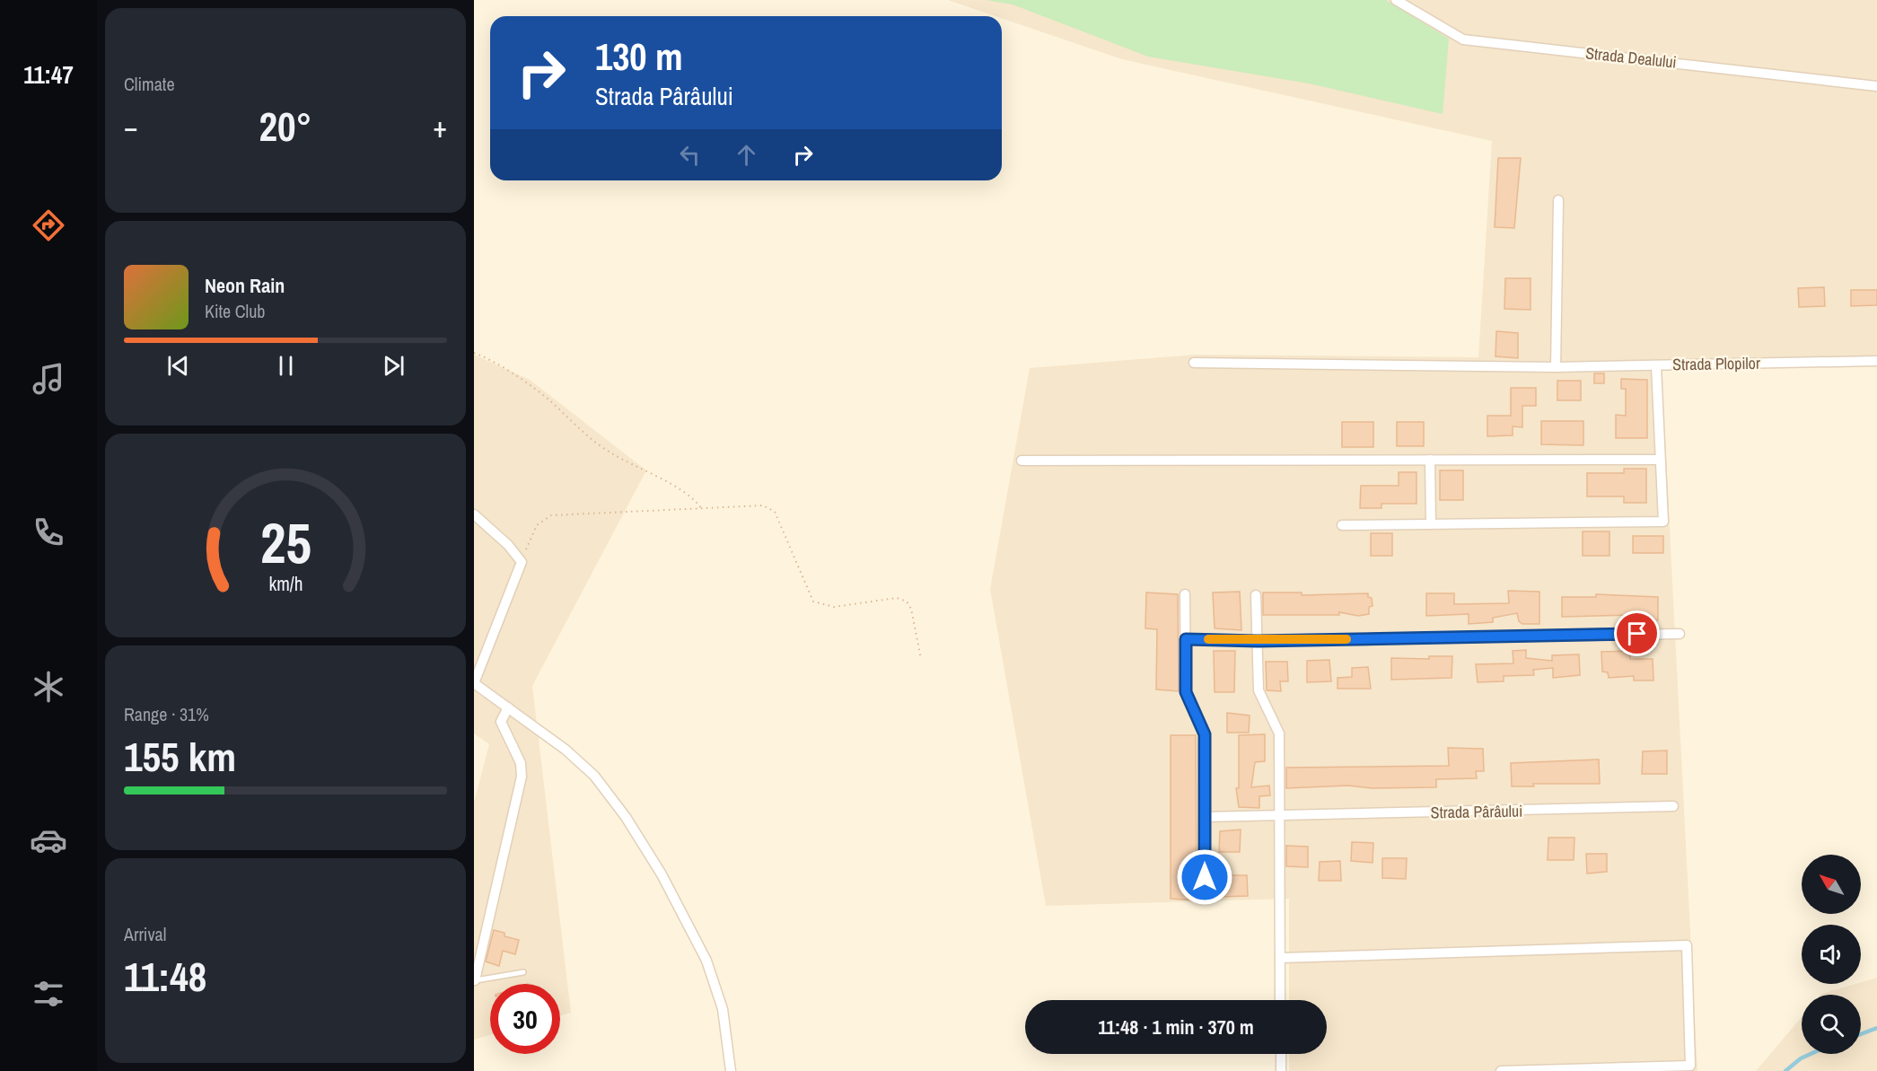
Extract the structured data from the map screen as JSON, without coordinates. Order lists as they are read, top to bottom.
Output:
{
  "streets": {
    "street": ["Strada Dealului", "Strada Plopilor", "Strada Pârâului"]
  },
  "north": "top left",
  "page": {
    "tabs": "11:47",
    "tile": [
      "Climate",
      ["Range · 31%", "155 km"],
      ["Arrival", "11:48"]
    ],
    "turn": ["130 m", "Strada Pârâului"],
    "heat": ["−", "20°", "+"],
    "song": ["Neon Rain", "Kite Club"],
    "limit": "30",
    "trip": "11:48 · 1 min · 370 m",
    "gauge": ["25", "km/h"]
  }
}
